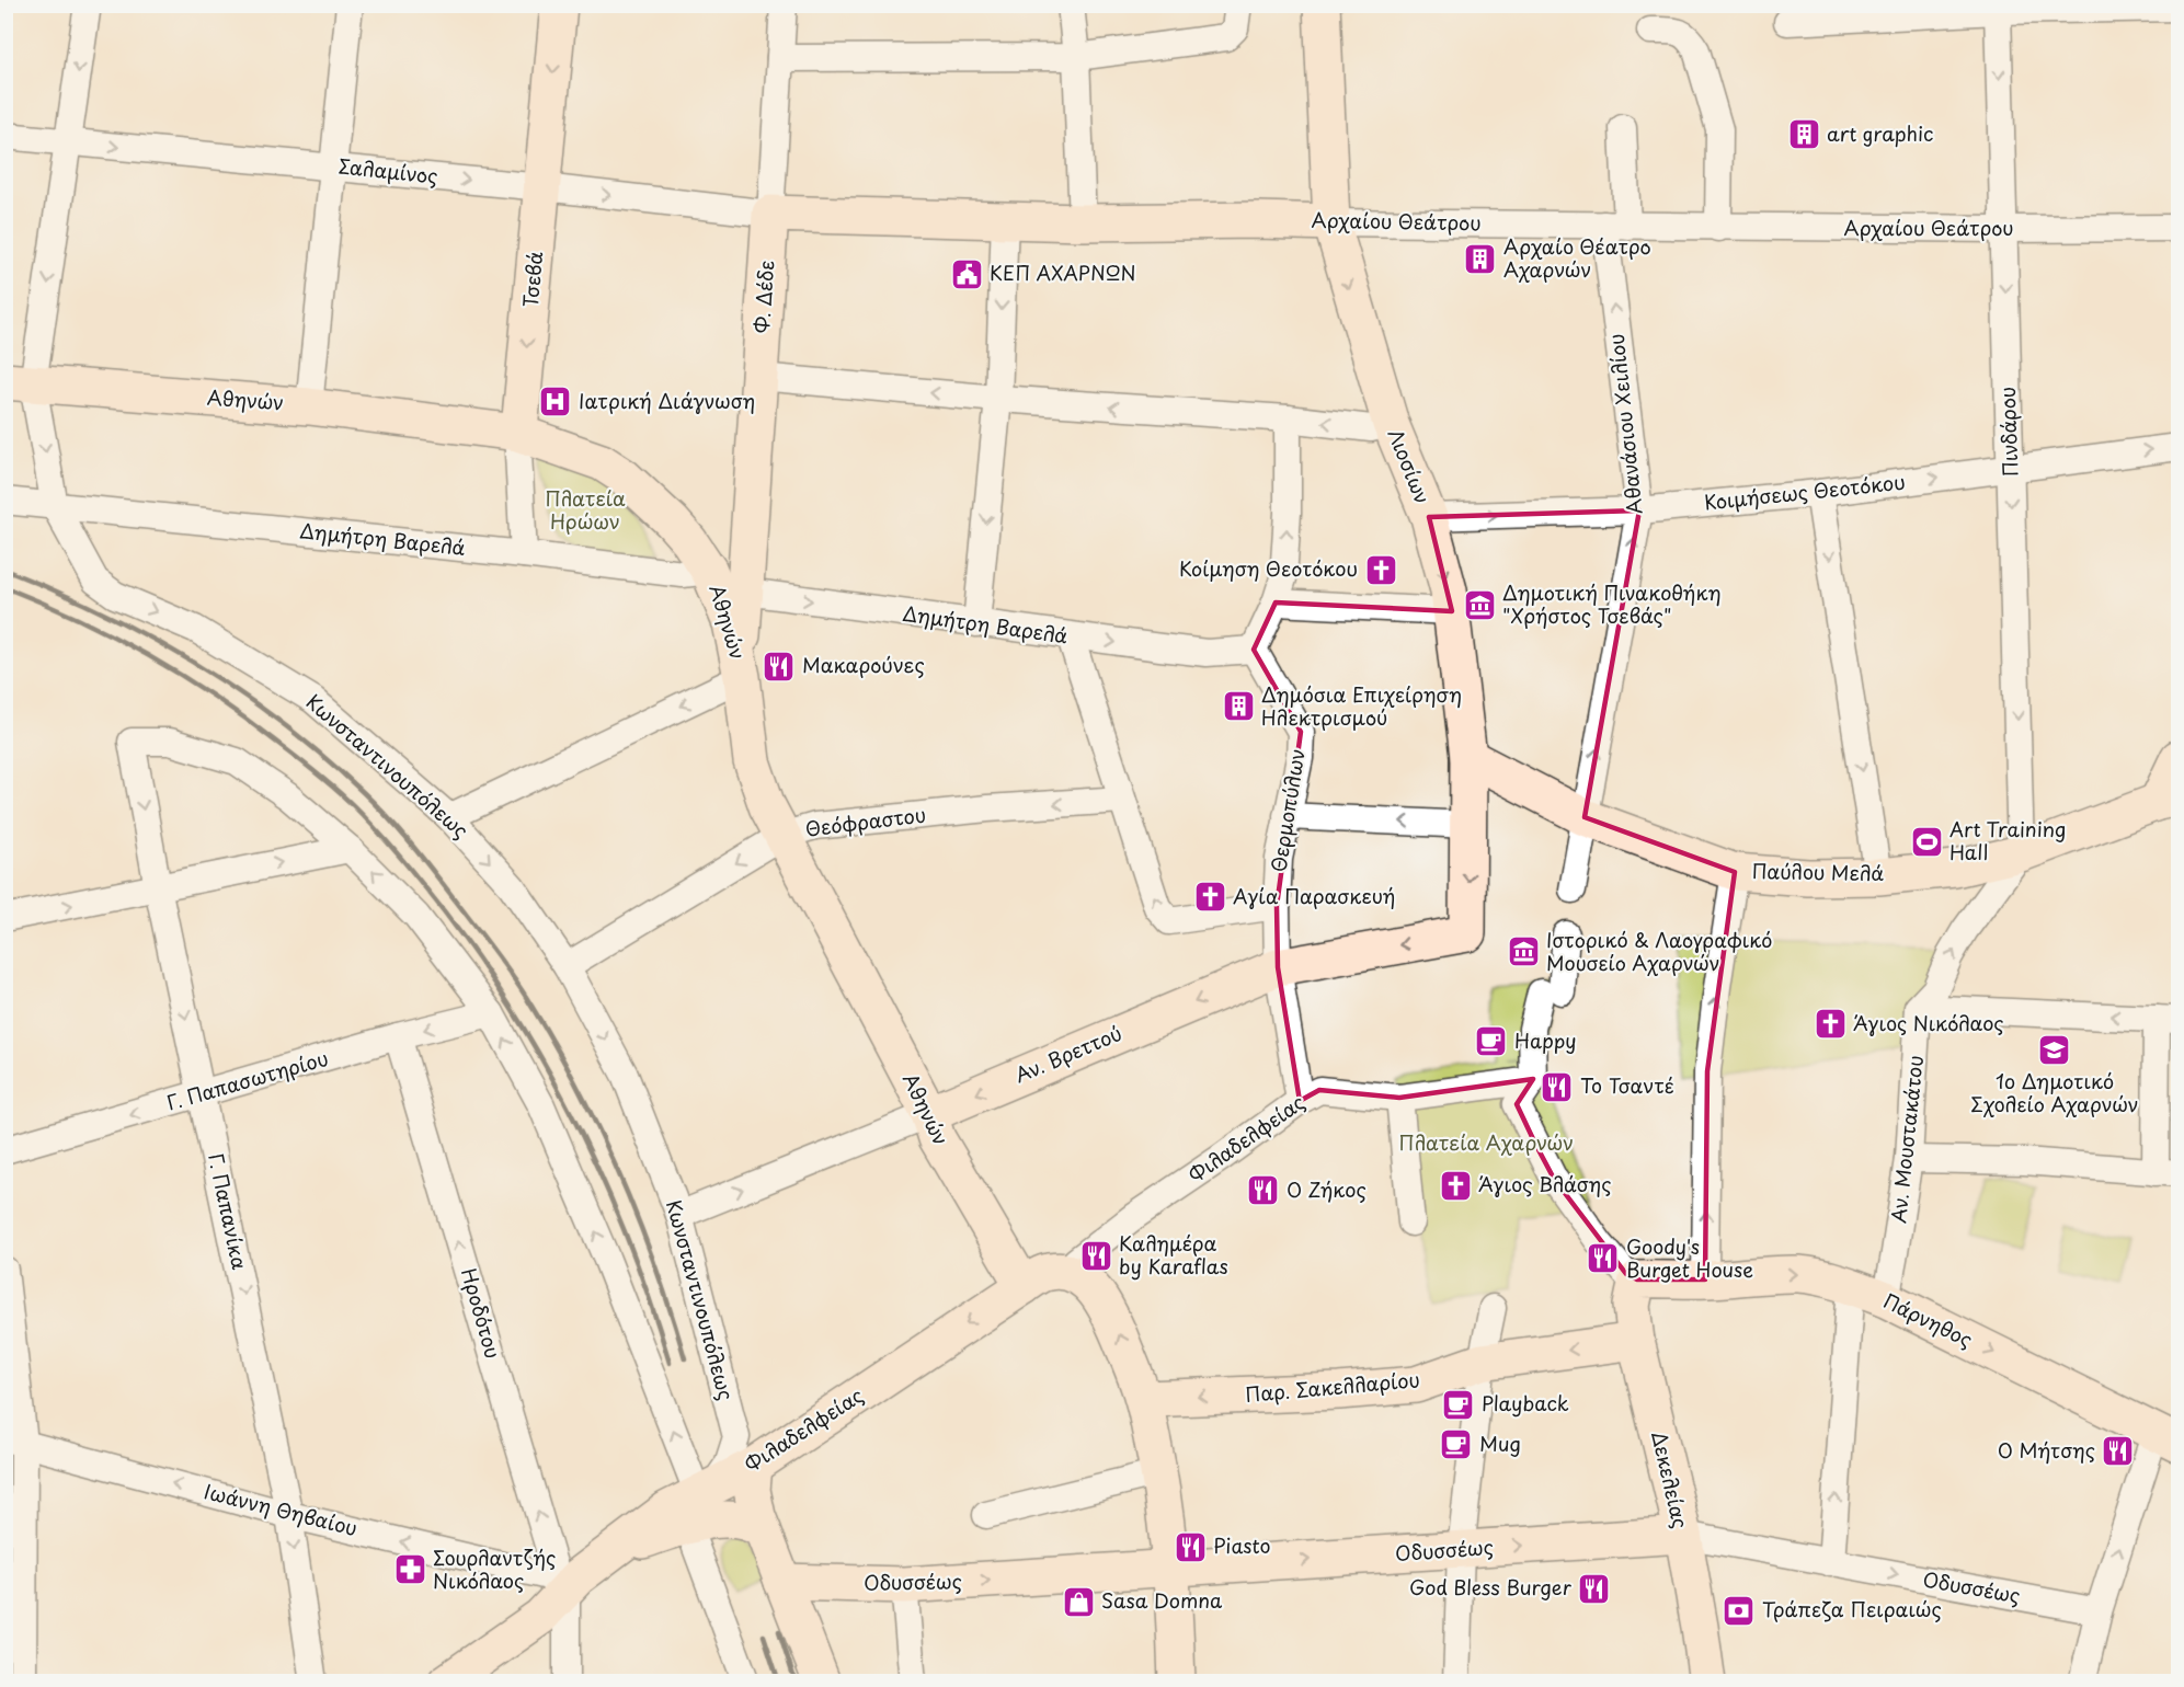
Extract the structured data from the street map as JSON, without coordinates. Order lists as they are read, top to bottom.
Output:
{
  "streets": {
    "main road": [
      "Αρχαίου Θεάτρου",
      "Τσεβά",
      "Φ. Δέδε",
      "Αθηνών",
      "Λιοσίων",
      "Παύλου Μελά",
      "Αν. Βρεττού",
      "Φιλαδελφείας",
      "Πάρνηθος",
      "Παρ. Σακελλαρίου",
      "Δεκελείας",
      "Οδυσσέως"
    ],
    "street": [
      "Σαλαμίνος",
      "Αθανάσιου Χειλίου",
      "Πινδάρου",
      "Κοιμήσεως Θεοτόκου",
      "Δημήτρη Βαρελά",
      "Κωνσταντινουπόλεως",
      "Θερμοπύλων",
      "Θεόφραστου",
      "Γ. Παπασωτηρίου",
      "Αν. Μουστακάτου",
      "Γ. Παπανίκα",
      "Ηροδότου",
      "Ιωάννη Θηβαίου"
    ]
  },
  "crossings": [
    ["Σαλαμίνος", "Αρχαίου Θεάτρου"],
    ["Σαλαμίνος", "Τσεβά"],
    ["Σαλαμίνος", "Φ. Δέδε"],
    ["Σαλαμίνος", "Κωνσταντινουπόλεως"],
    ["Αρχαίου Θεάτρου", "Φ. Δέδε"],
    ["Αρχαίου Θεάτρου", "Αθανάσιου Χειλίου"],
    ["Αρχαίου Θεάτρου", "Πινδάρου"],
    ["Αρχαίου Θεάτρου", "Λιοσίων"],
    ["Τσεβά", "Αθηνών"],
    ["Τσεβά", "Δημήτρη Βαρελά"],
    ["Αθηνών", "Δημήτρη Βαρελά"],
    ["Αθηνών", "Κωνσταντινουπόλεως"],
    ["Αθηνών", "Θεόφραστου"],
    ["Αθηνών", "Αν. Βρεττού"],
    ["Αθηνών", "Φιλαδελφείας"],
    ["Αθανάσιου Χειλίου", "Κοιμήσεως Θεοτόκου"],
    ["Αθανάσιου Χειλίου", "Παύλου Μελά"],
    ["Πινδάρου", "Κοιμήσεως Θεοτόκου"],
    ["Πινδάρου", "Παύλου Μελά"],
    ["Λιοσίων", "Κοιμήσεως Θεοτόκου"],
    ["Λιοσίων", "Παύλου Μελά"],
    ["Λιοσίων", "Αν. Βρεττού"],
    ["Δημήτρη Βαρελά", "Κωνσταντινουπόλεως"],
    ["Δημήτρη Βαρελά", "Θερμοπύλων"],
    ["Κωνσταντινουπόλεως", "Θεόφραστου"],
    ["Κωνσταντινουπόλεως", "Αν. Βρεττού"],
    ["Κωνσταντινουπόλεως", "Φιλαδελφείας"],
    ["Θερμοπύλων", "Αν. Βρεττού"],
    ["Θερμοπύλων", "Φιλαδελφείας"],
    ["Γ. Παπασωτηρίου", "Γ. Παπανίκα"],
    ["Γ. Παπασωτηρίου", "Ηροδότου"],
    ["Φιλαδελφείας", "Ηροδότου"],
    ["Φιλαδελφείας", "Ιωάννη Θηβαίου"],
    ["Αν. Μουστακάτου", "Πάρνηθος"],
    ["Γ. Παπανίκα", "Ιωάννη Θηβαίου"],
    ["Ηροδότου", "Ιωάννη Θηβαίου"],
    ["Πάρνηθος", "Δεκελείας"],
    ["Παρ. Σακελλαρίου", "Δεκελείας"],
    ["Δεκελείας", "Οδυσσέως"]
  ],
  "one_way": [
    "Σαλαμίνος",
    "Τσεβά",
    "Αθανάσιου Χειλίου",
    "Λιοσίων",
    "Κοιμήσεως Θεοτόκου",
    "Πάρνηθος",
    "Παρ. Σακελλαρίου",
    "Ιωάννη Θηβαίου",
    "Οδυσσέως"
  ],
  "parks": ["Πλατεία Ηρώων", "Πλατεία Αχαρνών"],
  "places": {
    "building": ["art graphic", "Αρχαίο Θέατρο Αχαρνών", "Δημόσια Επιχείρηση Ηλεκτρισμού"],
    "public building": ["ΚΕΠ ΑΧΑΡΝΩΝ"],
    "hospital": ["Ιατρική Διάγνωση"],
    "church": [
      "Κοίμηση Θεοτόκου",
      "Αγία Παρασκευή",
      "Άγιος Νικόλαος",
      "Άγιος Βλάσης"
    ],
    "museum": ["Δημοτική Πινακοθήκη \"Χρήστος Τσεβάς\"", "Ιστορικό & Λαογραφικό Μουσείο Αχαρνών"],
    "restaurant": [
      "Μακαρούνες",
      "To Τσαντέ",
      "Ο Ζήκος",
      "Καλημέρα by Karaflas",
      "Goody's Burget House",
      "Ο Μήτσης",
      "Piasto",
      "God Bless Burger"
    ],
    "sports": ["Art Training Hall"],
    "cafe": ["Happy", "Playback", "Mug"],
    "school or university": ["1ο Δημοτικό Σχολείο Αχαρνών"],
    "pharmacy": ["Σουρλαντζής Νικόλαος"],
    "shop": ["Sasa Domna"],
    "bank": ["Τράπεζα Πειραιώς"]
  }
}
